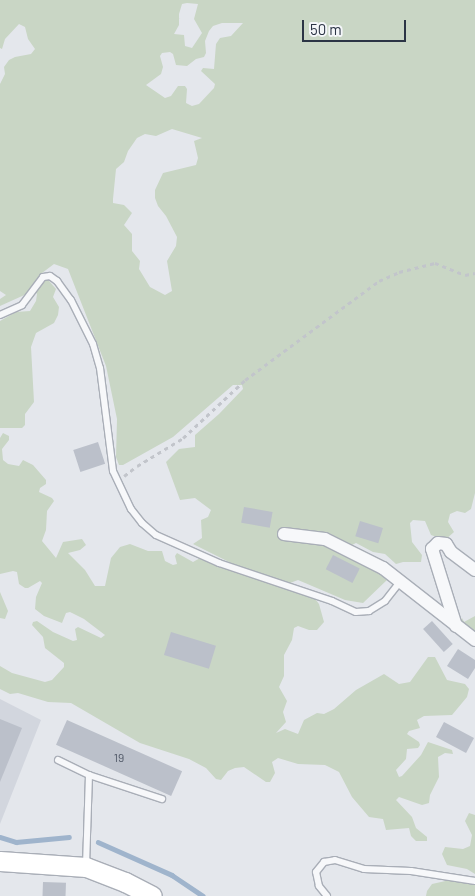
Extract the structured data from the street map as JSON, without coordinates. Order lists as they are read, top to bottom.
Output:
{
  "house_numbers": ["19"],
  "scale_bar": "50 m"
}
